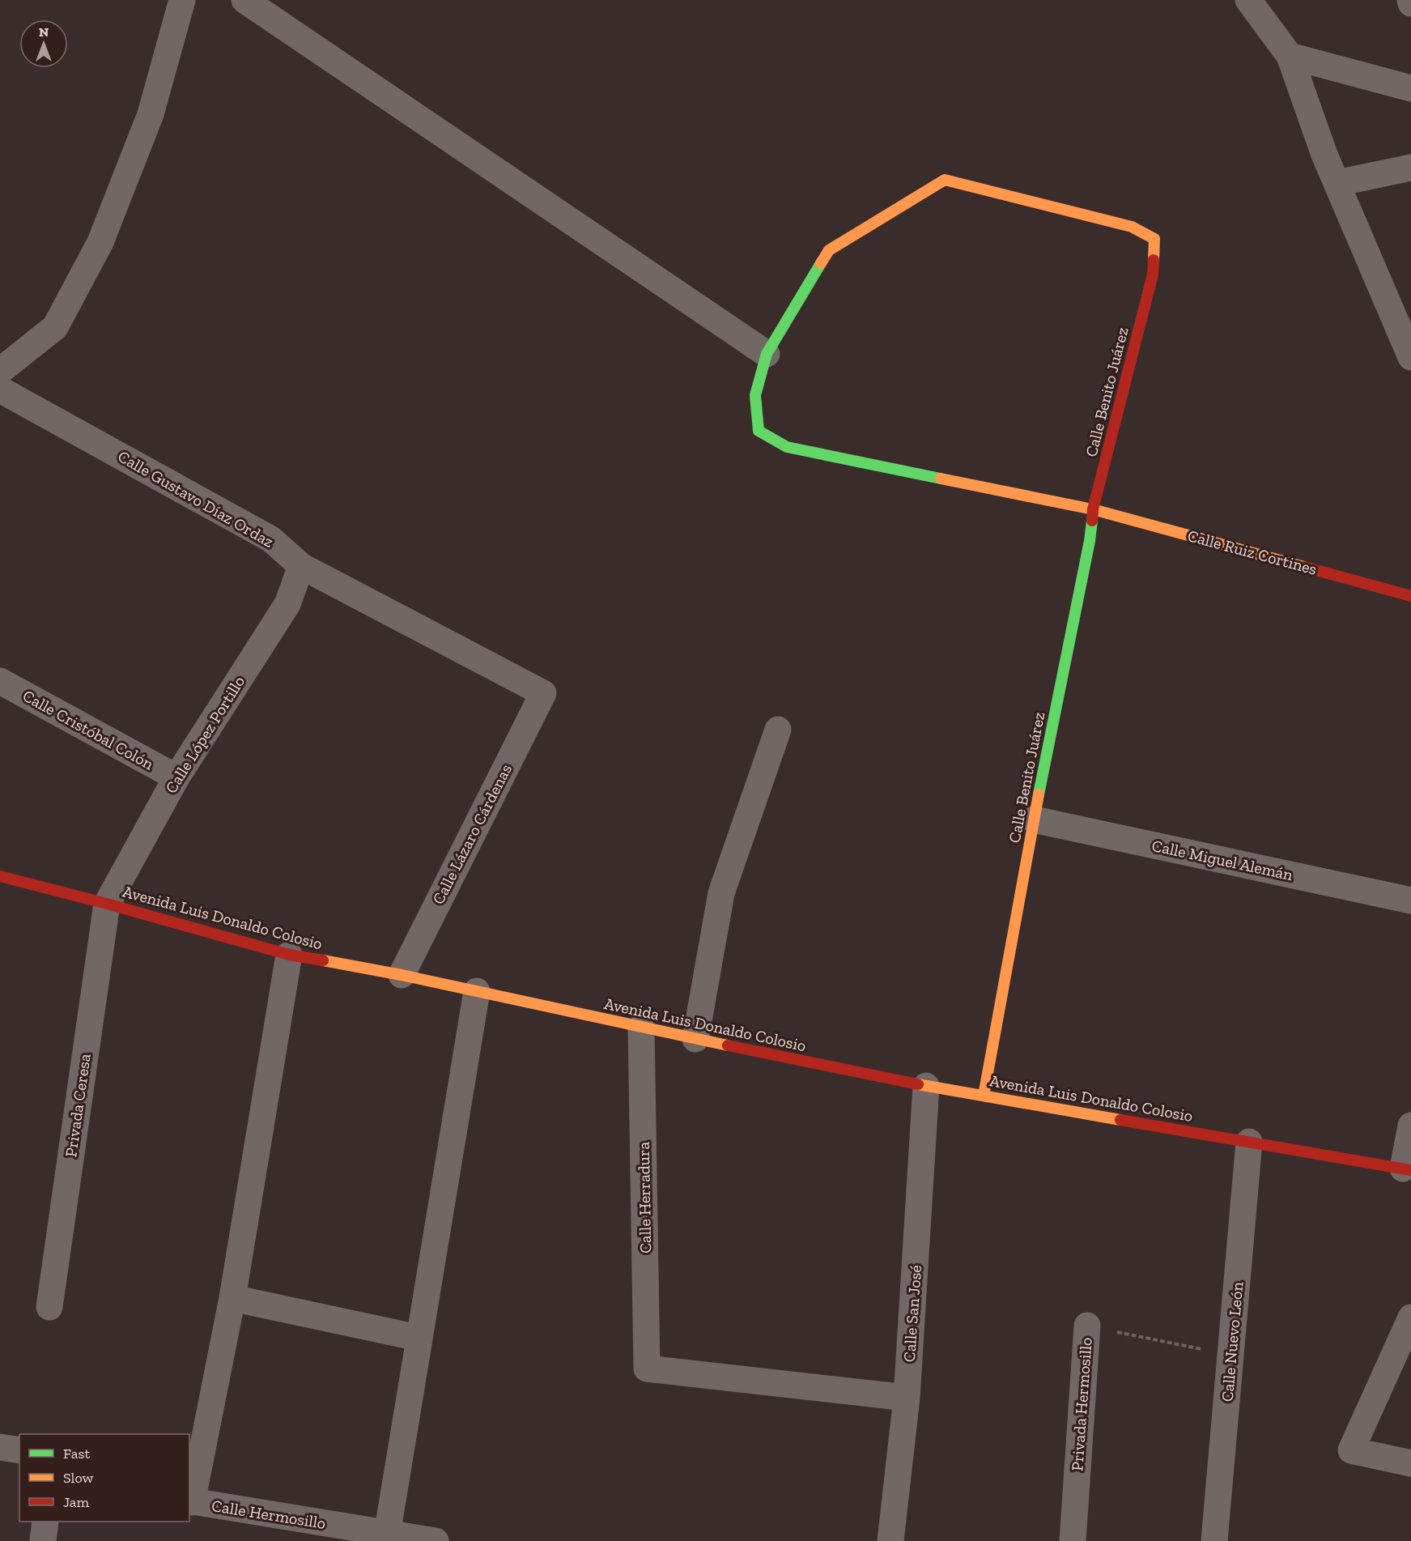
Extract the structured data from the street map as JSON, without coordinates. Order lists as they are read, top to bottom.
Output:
{
  "streets": {
    "street": [
      "Calle Benito Juárez",
      "Calle Gustavo Díaz Ordaz",
      "Calle Ruiz Cortines",
      "Calle Cristóbal Colón",
      "Calle López Portillo",
      "Calle Lázaro Cárdenas",
      "Calle Miguel Alemán",
      "Avenida Luis Donaldo Colosio",
      "Privada Ceresa",
      "Calle Herradura",
      "Calle San José",
      "Calle Nuevo León",
      "Privada Hermosillo",
      "Calle Hermosillo"
    ]
  },
  "crossings": [
    ["Calle Benito Juárez", "Calle Ruiz Cortines"],
    ["Calle Benito Juárez", "Calle Miguel Alemán"],
    ["Calle Benito Juárez", "Avenida Luis Donaldo Colosio"],
    ["Calle Gustavo Díaz Ordaz", "Calle López Portillo"],
    ["Calle Gustavo Díaz Ordaz", "Calle Lázaro Cárdenas"],
    ["Calle Cristóbal Colón", "Calle López Portillo"],
    ["Calle López Portillo", "Avenida Luis Donaldo Colosio"],
    ["Calle López Portillo", "Privada Ceresa"],
    ["Calle Lázaro Cárdenas", "Avenida Luis Donaldo Colosio"],
    ["Avenida Luis Donaldo Colosio", "Privada Ceresa"],
    ["Avenida Luis Donaldo Colosio", "Calle Herradura"],
    ["Avenida Luis Donaldo Colosio", "Calle San José"],
    ["Avenida Luis Donaldo Colosio", "Calle Nuevo León"],
    ["Calle Herradura", "Calle San José"],
    ["Calle Nuevo León", "Privada Hermosillo"]
  ],
  "legend": ["Fast", "Slow", "Jam"],
  "north": "top"
}
